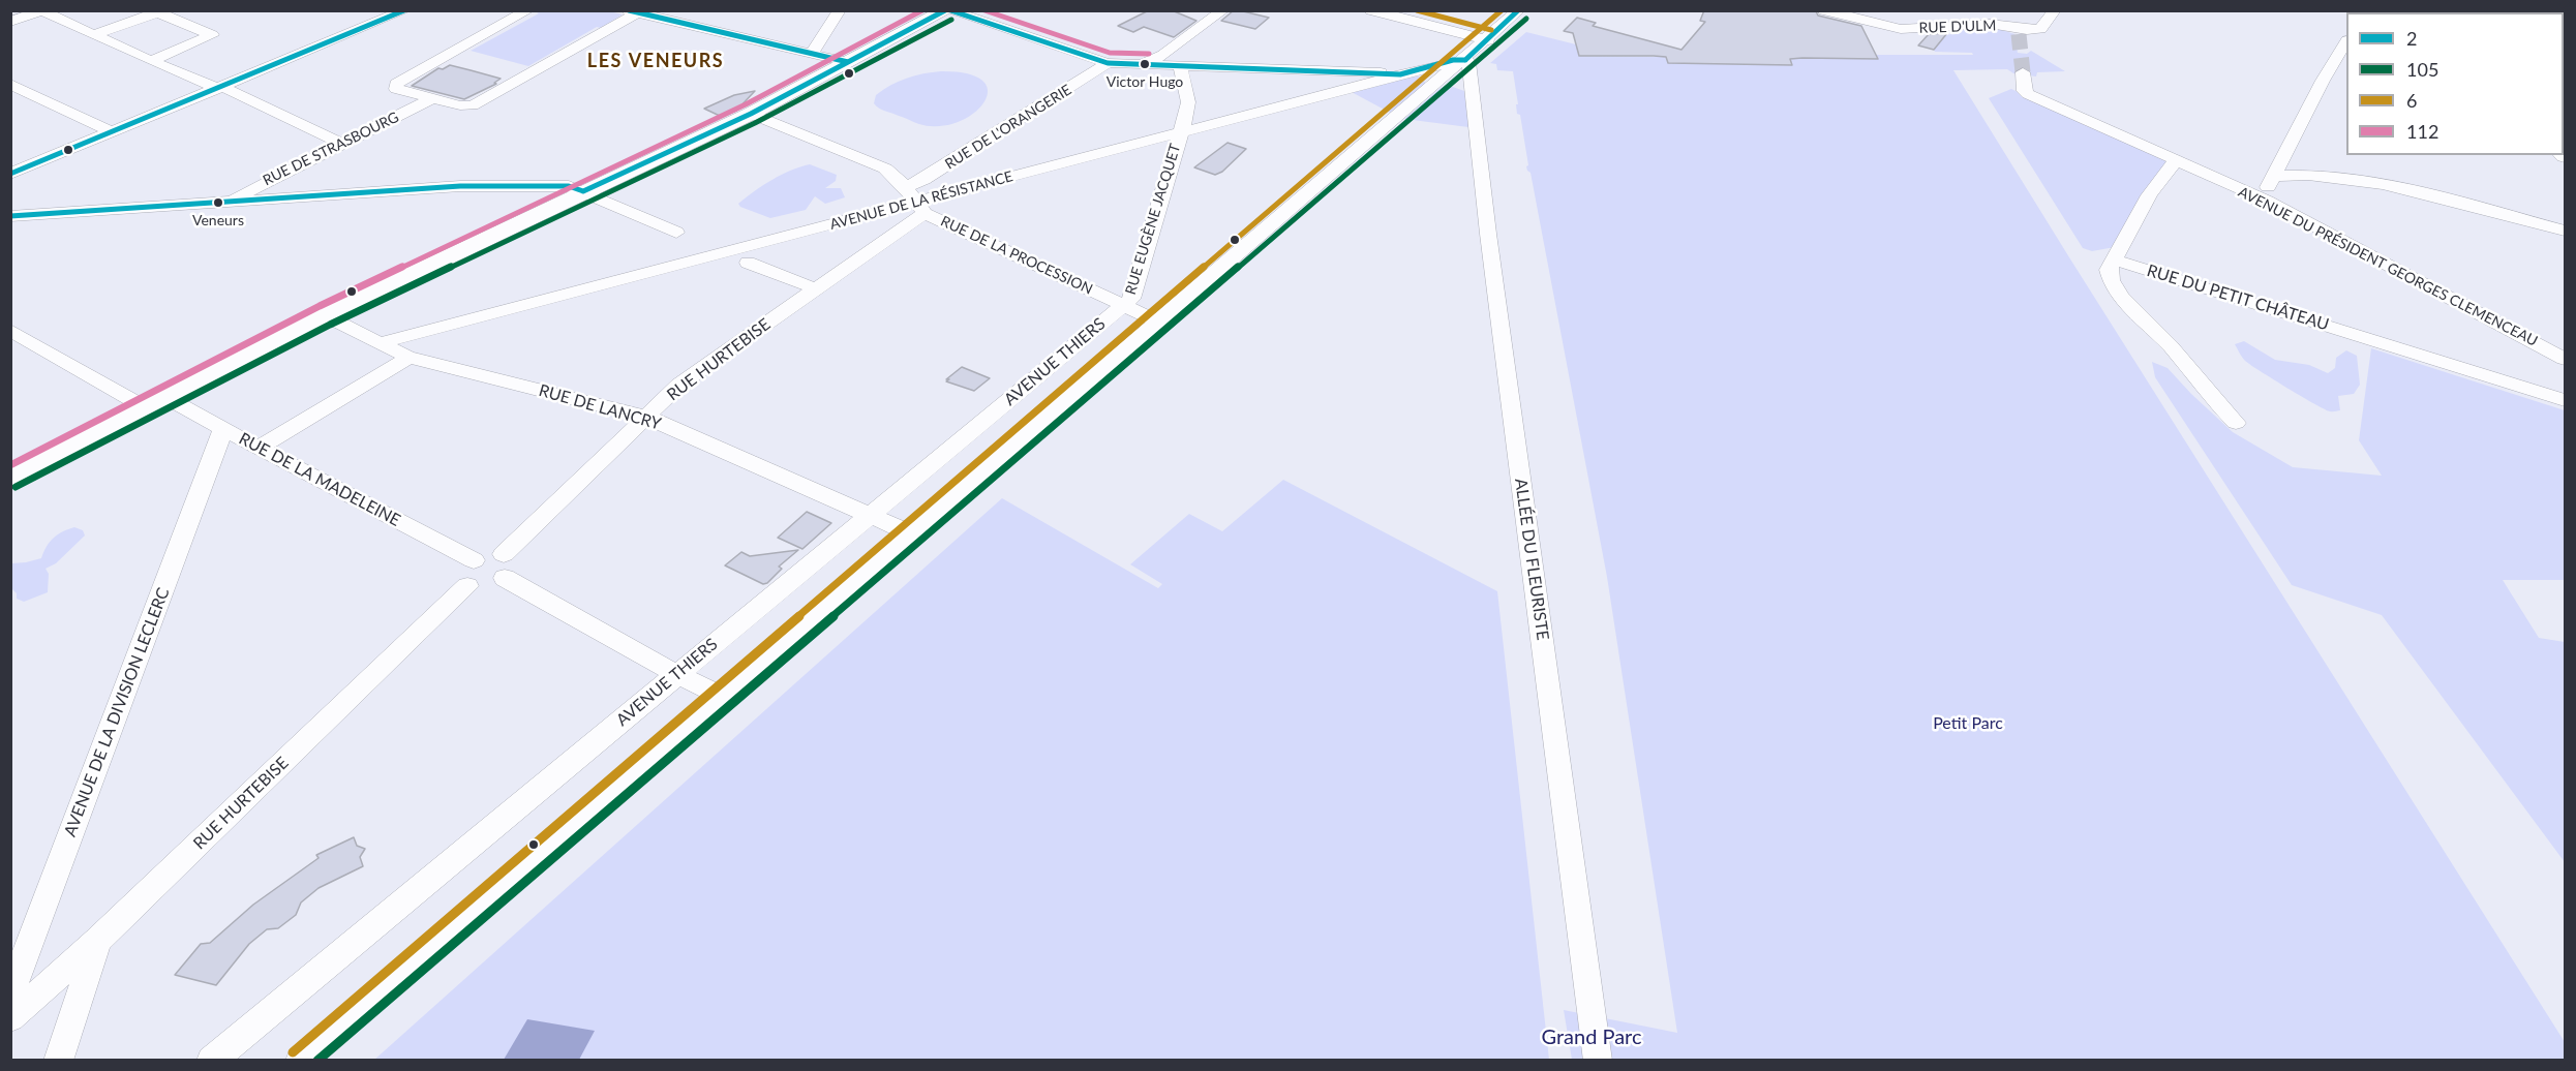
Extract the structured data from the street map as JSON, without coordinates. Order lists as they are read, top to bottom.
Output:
{
  "streets": {
    "street": [
      "RUE D'ULM",
      "RUE DE L'ORANGERIE",
      "RUE DE STRASBOURG",
      "AVENUE DE LA RÉSISTANCE",
      "RUE EUGÈNE JACQUET",
      "RUE DE LA PROCESSION",
      "AVENUE DU PRÉSIDENT GEORGES CLEMENCEAU",
      "RUE DU PETIT CHÂTEAU",
      "RUE HURTEBISE",
      "AVENUE THIERS",
      "RUE DE LANCRY",
      "RUE DE LA MADELEINE",
      "ALLÉE DU FLEURISTE",
      "AVENUE DE LA DIVISION LECLERC"
    ]
  },
  "crossings": [
    ["RUE DE L'ORANGERIE", "AVENUE DE LA RÉSISTANCE"],
    ["RUE DE L'ORANGERIE", "RUE DE LA PROCESSION"],
    ["RUE DE L'ORANGERIE", "RUE HURTEBISE"],
    ["AVENUE DE LA RÉSISTANCE", "RUE EUGÈNE JACQUET"],
    ["AVENUE DE LA RÉSISTANCE", "RUE DE LA PROCESSION"],
    ["AVENUE DE LA RÉSISTANCE", "RUE HURTEBISE"],
    ["AVENUE DE LA RÉSISTANCE", "RUE DE LANCRY"],
    ["AVENUE DE LA RÉSISTANCE", "ALLÉE DU FLEURISTE"],
    ["RUE EUGÈNE JACQUET", "RUE DE LA PROCESSION"],
    ["RUE EUGÈNE JACQUET", "AVENUE THIERS"],
    ["RUE DE LA PROCESSION", "RUE HURTEBISE"],
    ["RUE DE LA PROCESSION", "AVENUE THIERS"],
    ["RUE HURTEBISE", "RUE DE LANCRY"],
    ["AVENUE THIERS", "RUE DE LANCRY"],
    ["RUE DE LA MADELEINE", "AVENUE DE LA DIVISION LECLERC"]
  ],
  "districts": ["LES VENEURS"],
  "parks": ["Petit Parc", "Grand Parc"],
  "places": ["Victor Hugo", "Veneurs"],
  "lines": [
    "transit line 2",
    "transit line 6",
    "transit line 112",
    "transit line 105"
  ],
  "legend": [
    "2",
    "105",
    "6",
    "112"
  ]
}
